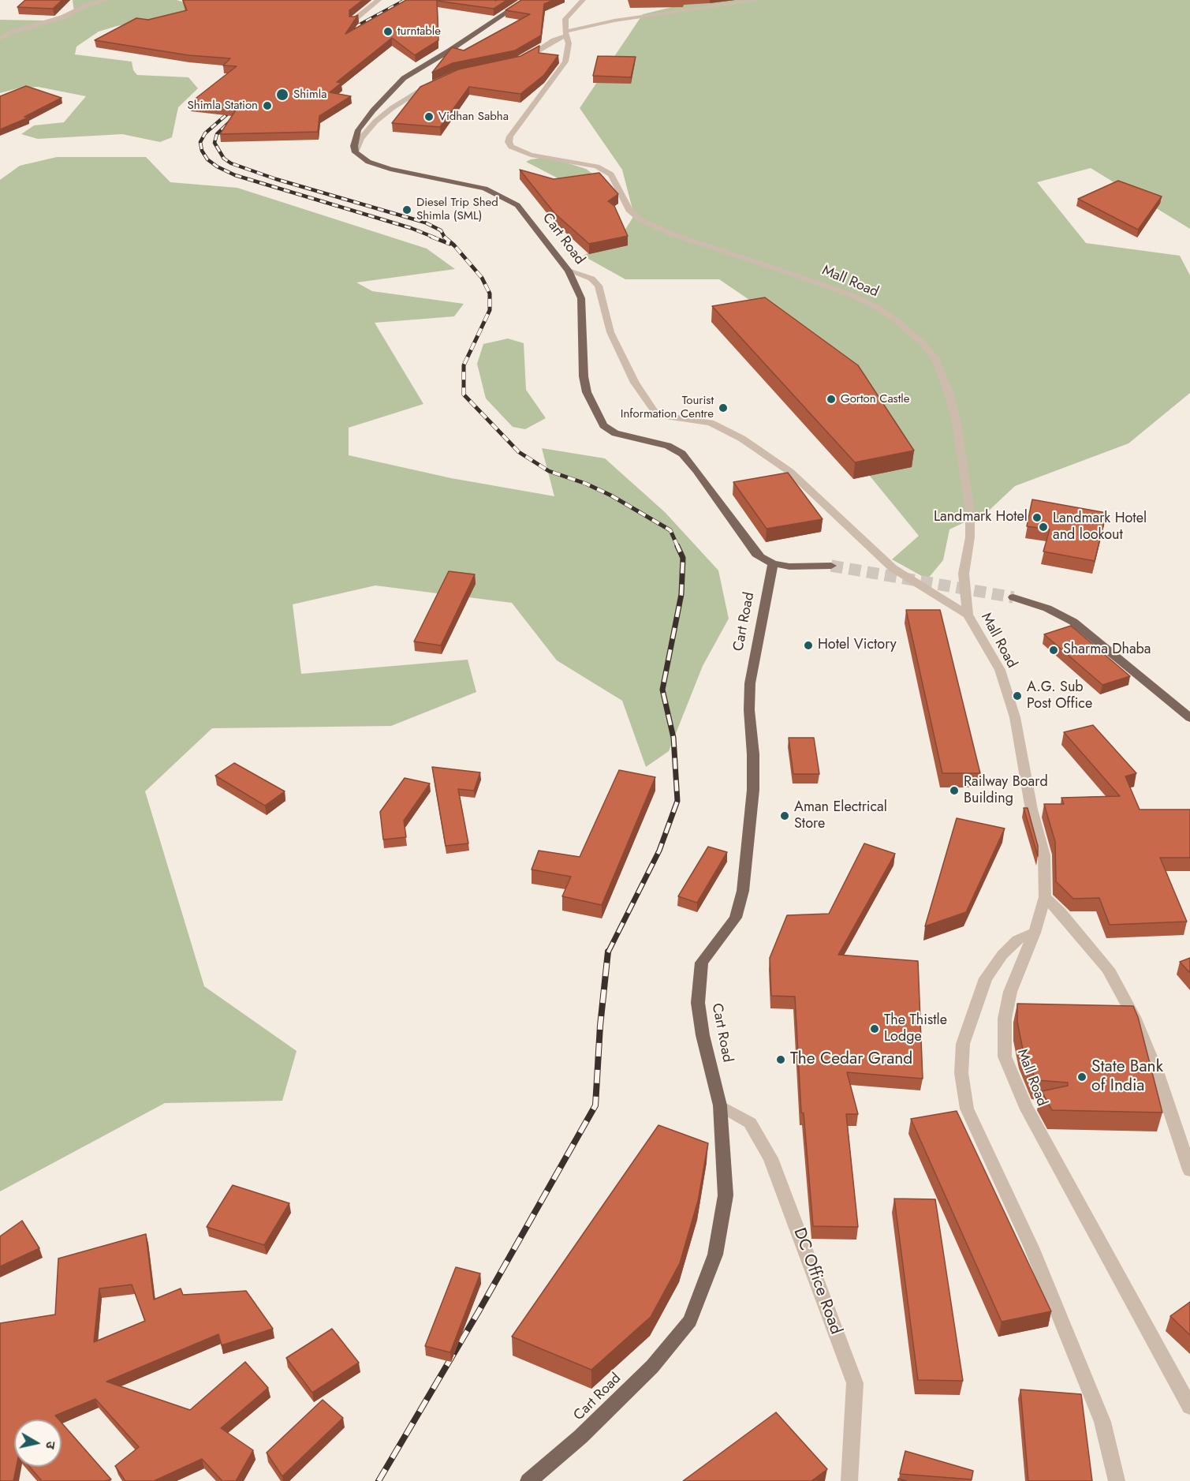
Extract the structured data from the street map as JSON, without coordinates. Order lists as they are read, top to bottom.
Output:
{
  "streets": {
    "main road": ["Cart Road"],
    "street": ["Mall Road", "DC Office Road"]
  },
  "crossings": [
    ["Cart Road", "DC Office Road"]
  ],
  "places": [
    "turntable",
    "Shimla",
    "Shimla Station",
    "Vidhan Sabha",
    "Diesel Trip Shed Shimla (SML)",
    "Gorton Castle",
    "Tourist Information Centre",
    "Landmark Hotel",
    "Landmark Hotel and lookout",
    "Hotel Victory",
    "Sharma Dhaba",
    "A.G. Sub Post Office",
    "Railway Board Building",
    "Aman Electrical Store",
    "The Thistle Lodge",
    "The Cedar Grand",
    "State Bank of India"
  ],
  "north": "right"
}
